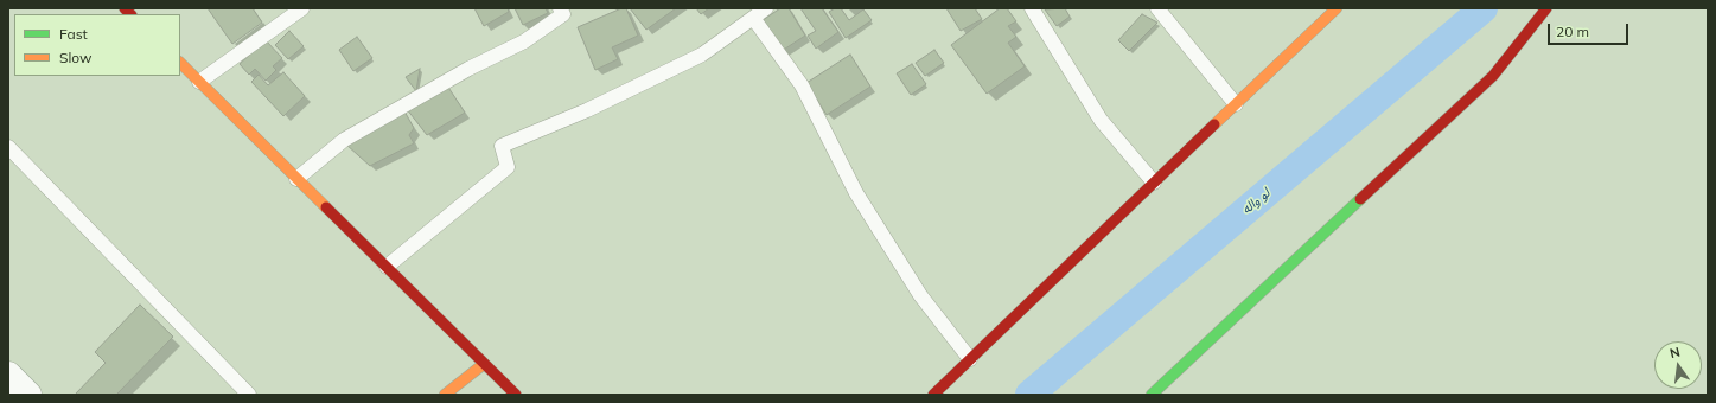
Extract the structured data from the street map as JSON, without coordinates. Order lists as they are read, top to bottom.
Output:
{
  "water": ["لو واله"],
  "legend": ["Fast", "Slow"],
  "scale_bar": "20 m",
  "north": "top"
}
